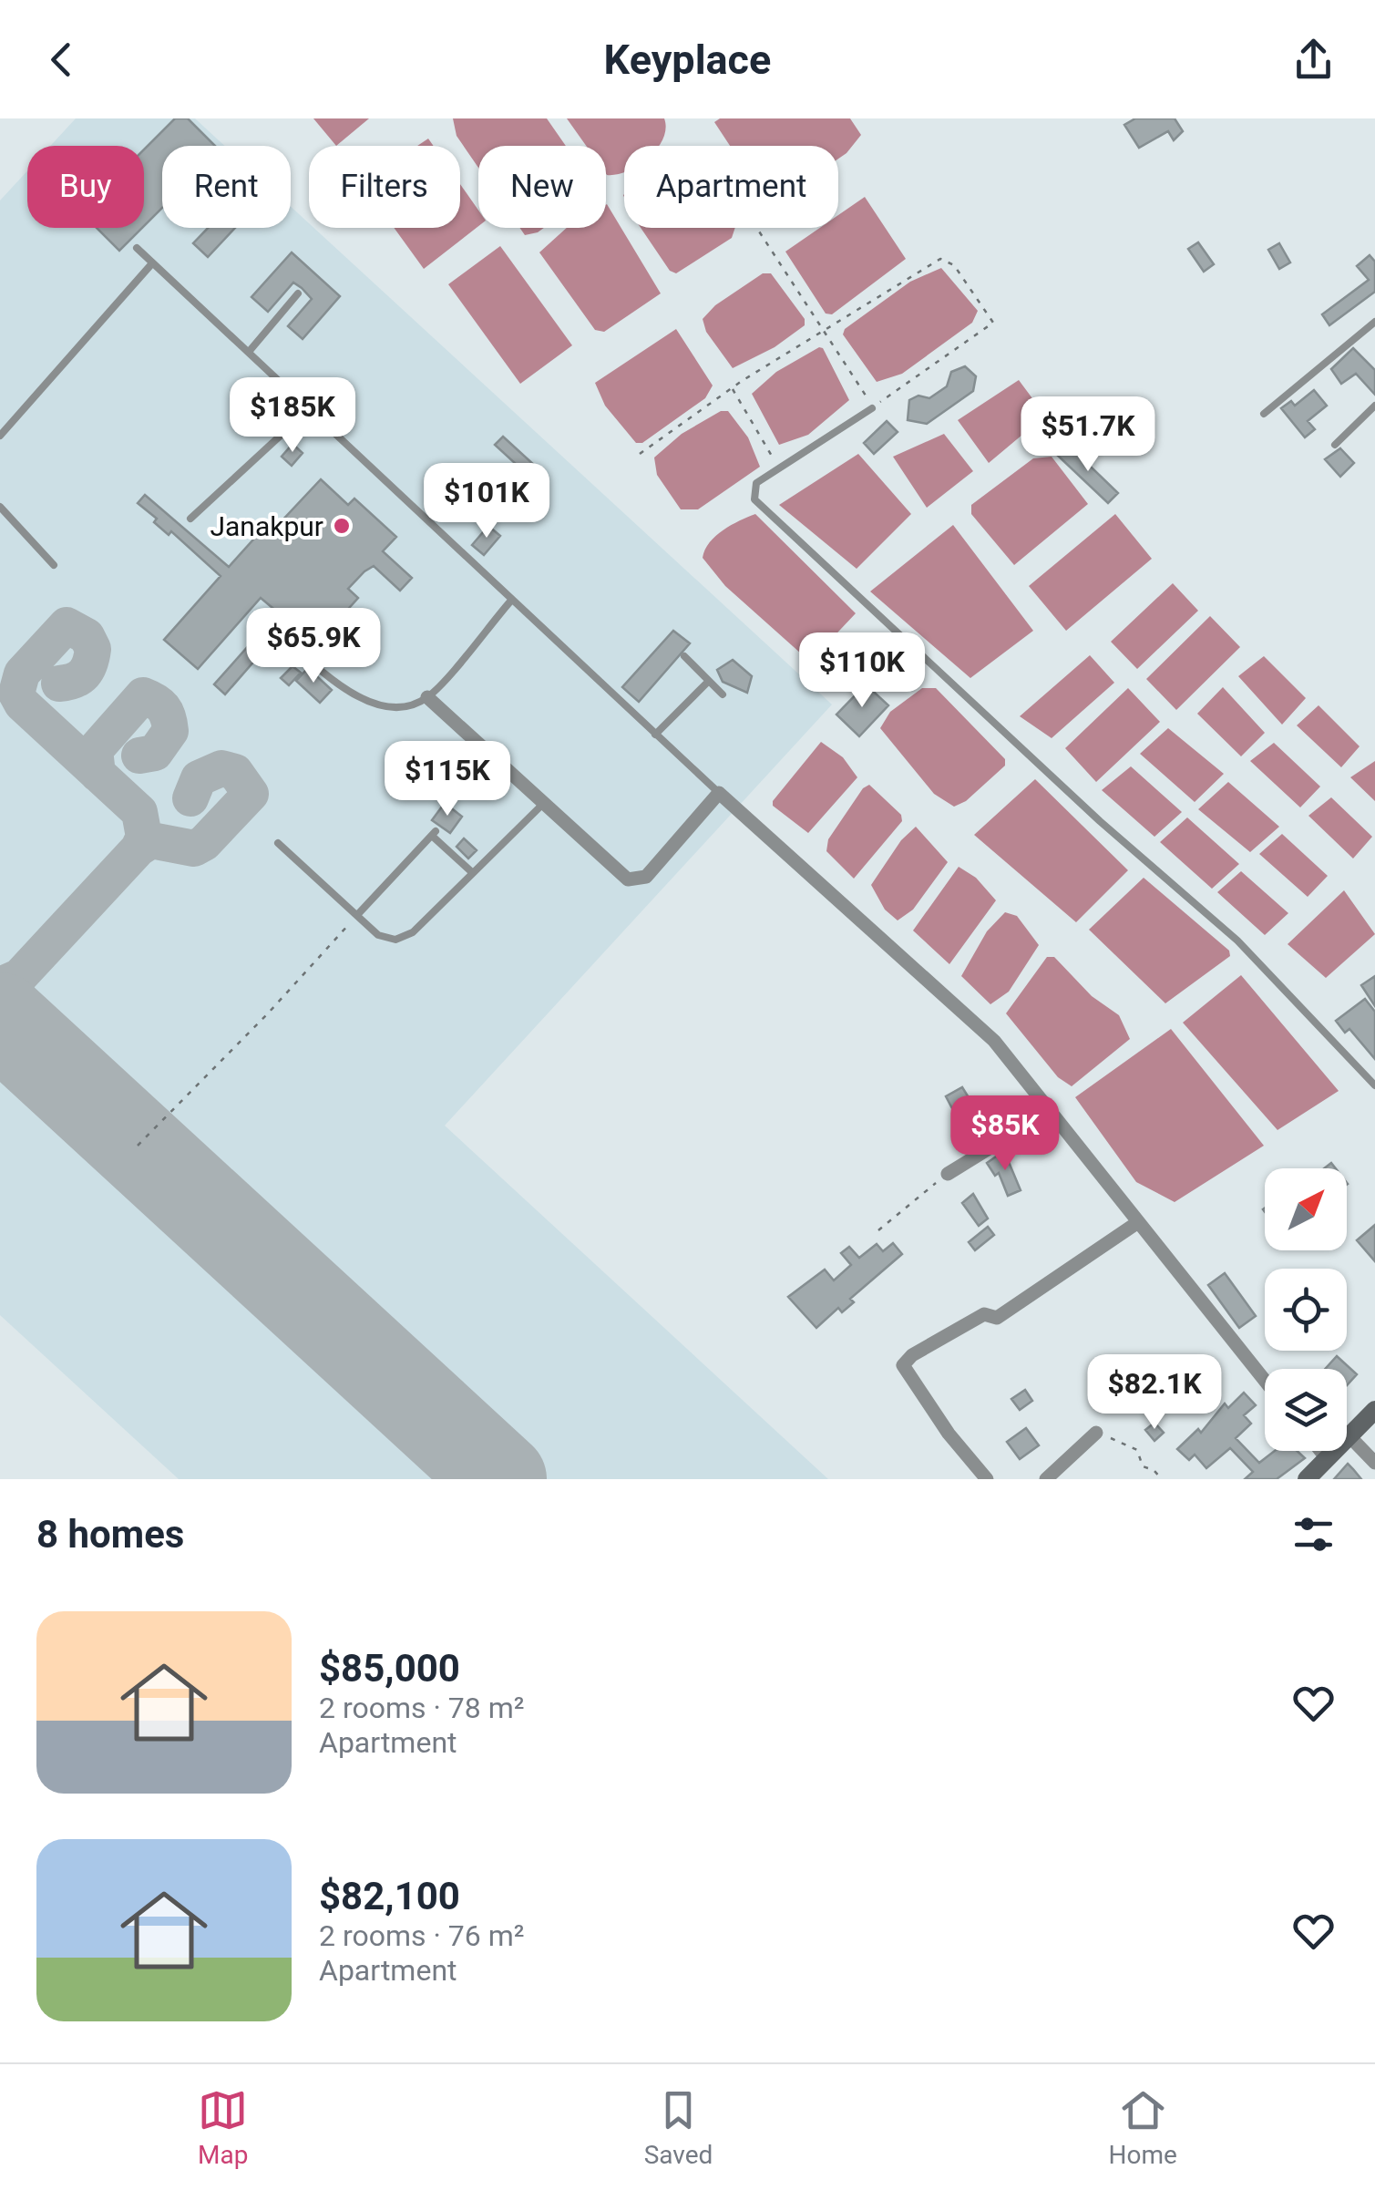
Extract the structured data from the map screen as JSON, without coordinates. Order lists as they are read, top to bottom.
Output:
{
  "places": ["Janakpur"],
  "north": "top right",
  "page": {
    "header": "Keyplace",
    "chip": [
      "Buy",
      "Rent",
      "Filters",
      "New",
      "Apartment"
    ],
    "price": [
      "$185K",
      "$51.7K",
      "$101K",
      "$65.9K",
      "$110K",
      "$115K",
      "$85K",
      "$82.1K"
    ],
    "heading": "8 homes",
    "list": [
      {
        "name": "$85,000",
        "note": "2 rooms · 78 m² · Apartment"
      },
      {
        "name": "$82,100",
        "note": "2 rooms · 76 m² · Apartment"
      }
    ],
    "tabs": ["Map", "Saved", "Home"]
  }
}
